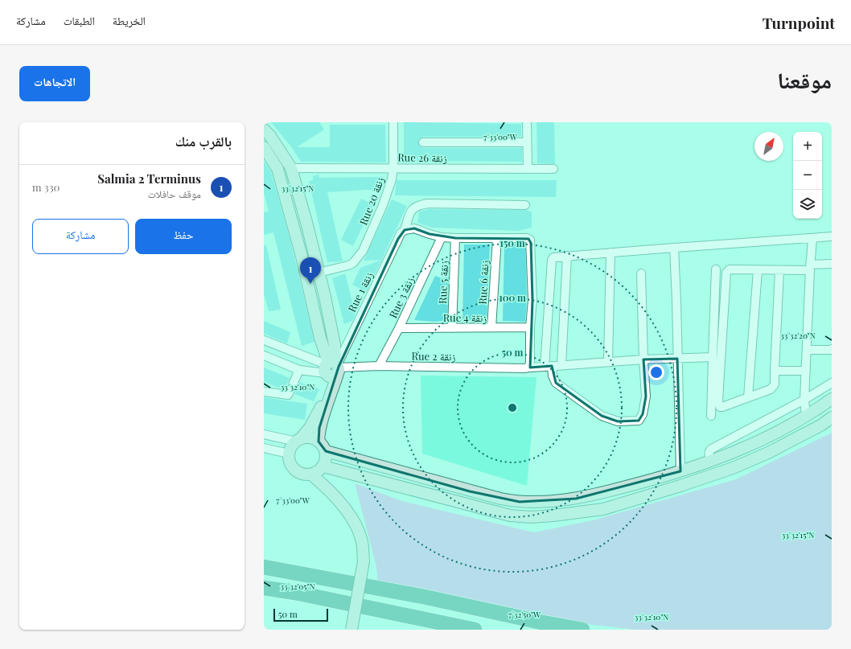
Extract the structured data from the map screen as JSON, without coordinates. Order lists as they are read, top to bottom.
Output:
{
  "streets": {
    "street": [
      "Rue 26 زنقة",
      "Rue 20 زنقة",
      "Rue 5 زنقة",
      "Rue 6 زنقة",
      "Rue 1 زنقة",
      "Rue 3 زنقة",
      "Rue 4 زنقة",
      "Rue 2 زنقة"
    ]
  },
  "crossings": [
    ["Rue 26 زنقة", "Rue 20 زنقة"],
    ["Rue 5 زنقة", "Rue 4 زنقة"],
    ["Rue 6 زنقة", "Rue 4 زنقة"],
    ["Rue 1 زنقة", "Rue 2 زنقة"],
    ["Rue 3 زنقة", "Rue 4 زنقة"],
    ["Rue 3 زنقة", "Rue 2 زنقة"]
  ],
  "scale_bar": "50 m",
  "north": "top right",
  "page": {
    "header": "Turnpoint",
    "nav": ["الخريطة", "الطبقات", "مشاركة"],
    "title": "موقعنا",
    "buttons": [
      "الاتجاهات",
      ["حفظ", "مشاركة"]
    ],
    "heading": "بالقرب منك",
    "map_buttons": ["+", "−"],
    "list": [
      {
        "mark": "1",
        "name": "Salmia 2 Terminus",
        "note": "موقف حافلات",
        "value": "330 m"
      }
    ],
    "pins": "1",
    "scale": "50 m"
  },
  "coordinates": [
    "7°33'00\"W",
    "33°32'15\"N",
    "33°32'20\"N",
    "33°32'10\"N",
    "33°32'05\"N",
    "7°32'50\"W"
  ],
  "rings": ["150 m", "100 m", "50 m"]
}
